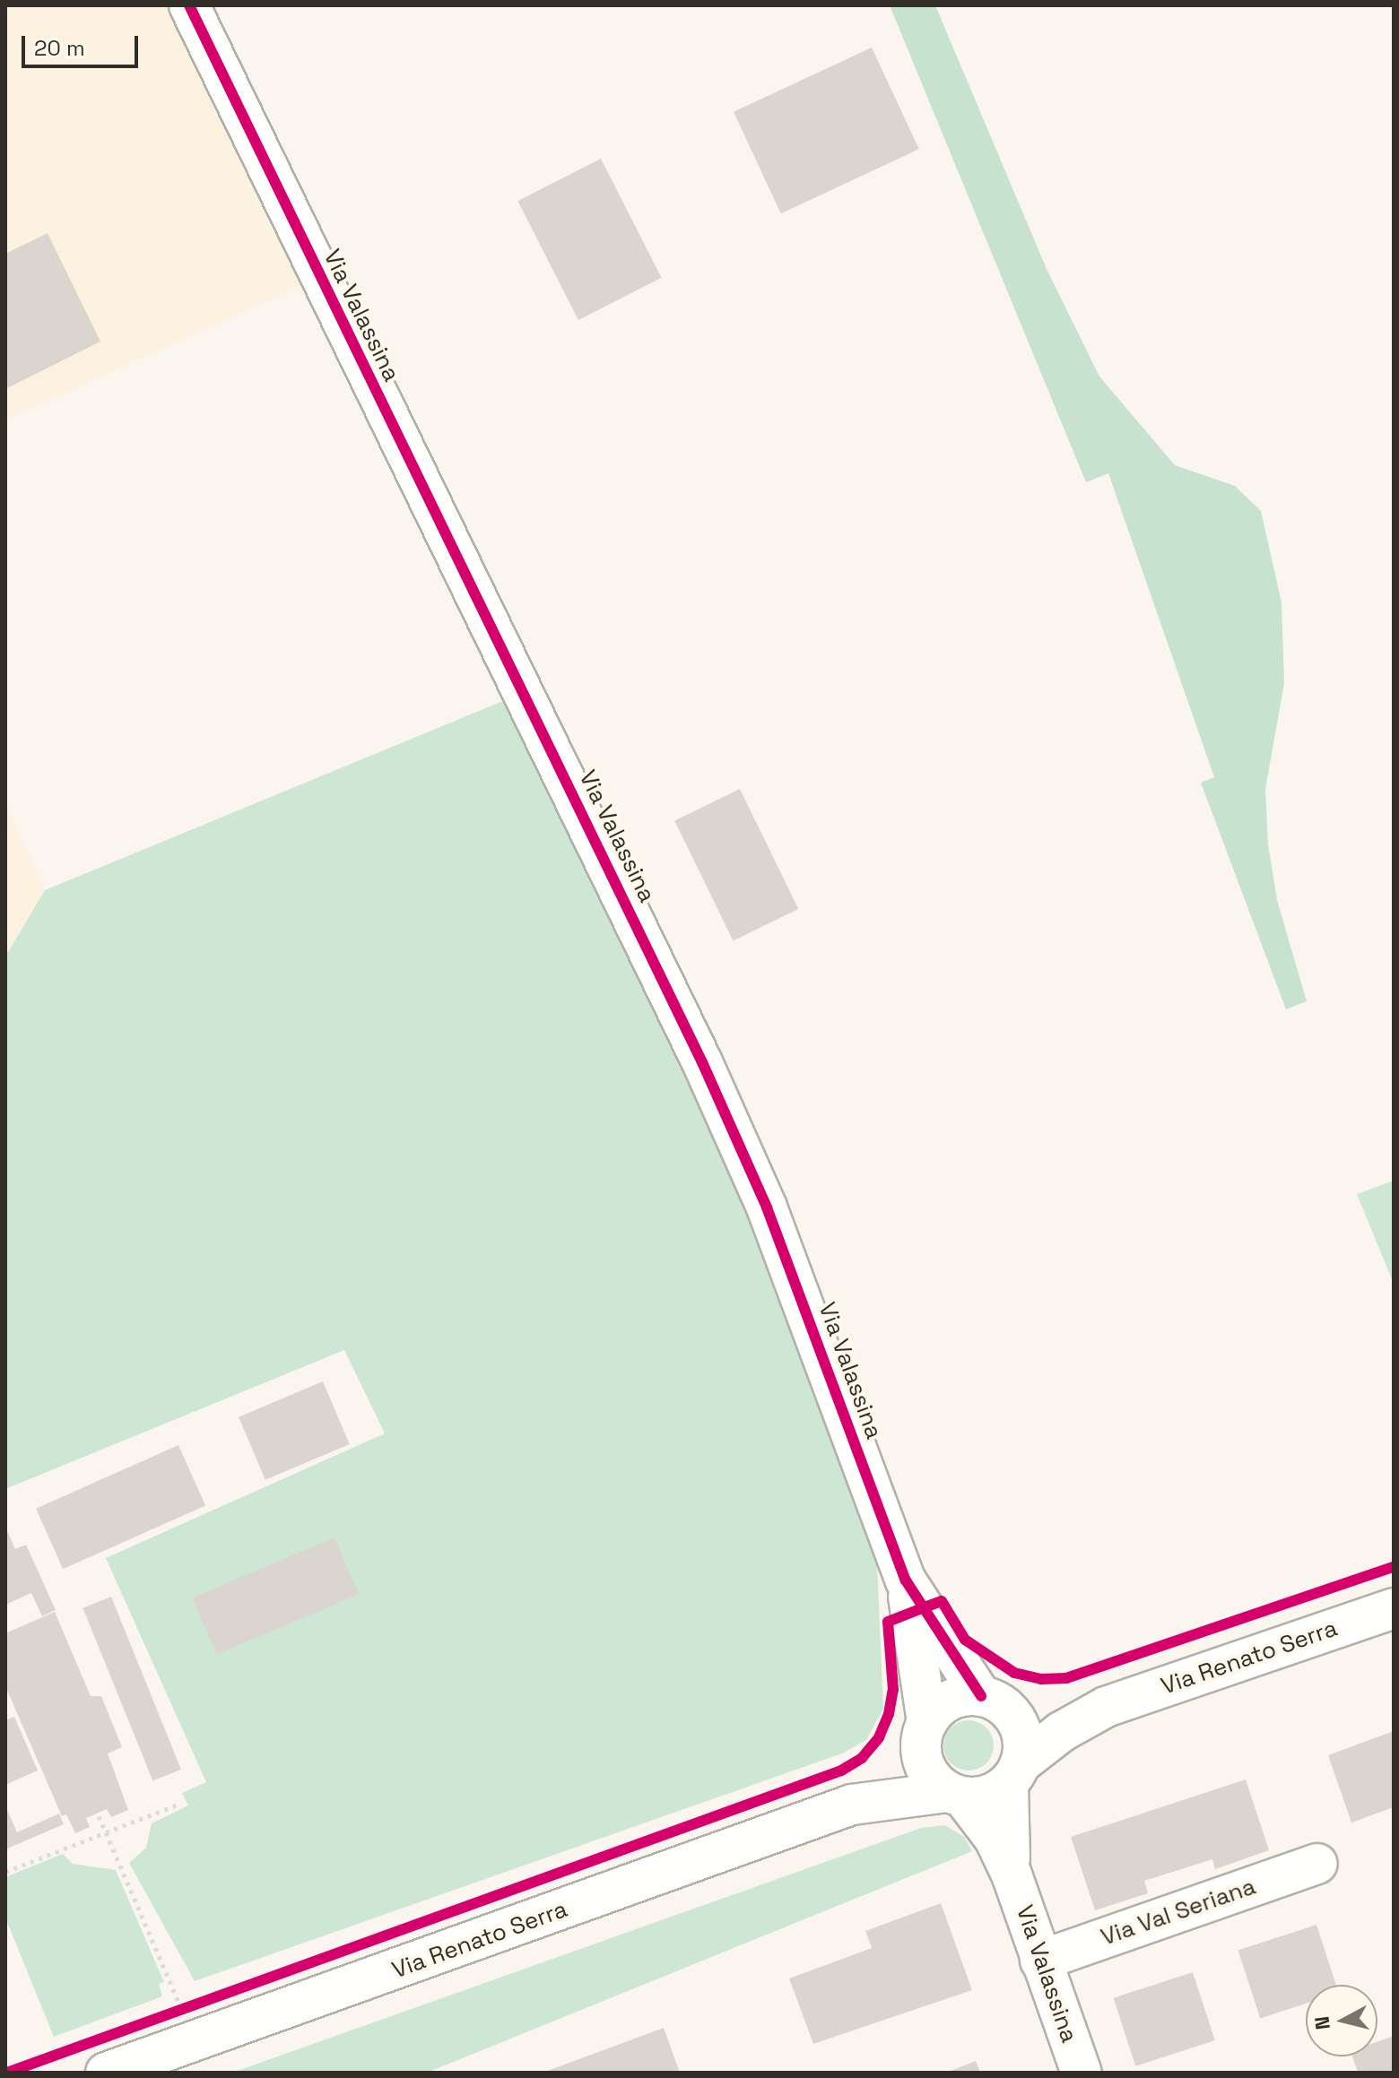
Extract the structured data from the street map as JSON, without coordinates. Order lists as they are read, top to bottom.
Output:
{
  "streets": {
    "street": ["Via Valassina", "Via Renato Serra", "Via Val Seriana"]
  },
  "crossings": [
    ["Via Valassina", "Via Renato Serra"],
    ["Via Valassina", "Via Val Seriana"]
  ],
  "scale_bar": "20 m",
  "north": "left"
}
